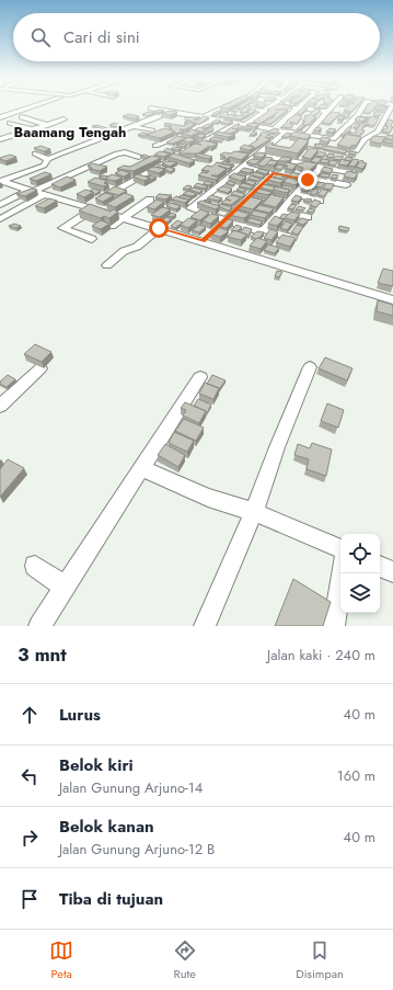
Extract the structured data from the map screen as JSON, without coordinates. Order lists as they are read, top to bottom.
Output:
{
  "districts": ["Baamang Tengah"],
  "page": {
    "search": "Cari di sini",
    "heading": ["3 mnt", "Jalan kaki · 240 m"],
    "list": [
      ["Lurus", "40 m"],
      ["Belok kiri", "Jalan Gunung Arjuno-14", "160 m"],
      ["Belok kanan", "Jalan Gunung Arjuno-12 B", "40 m"],
      "Tiba di tujuan"
    ],
    "nav": ["Peta", "Rute", "Disimpan"]
  }
}
